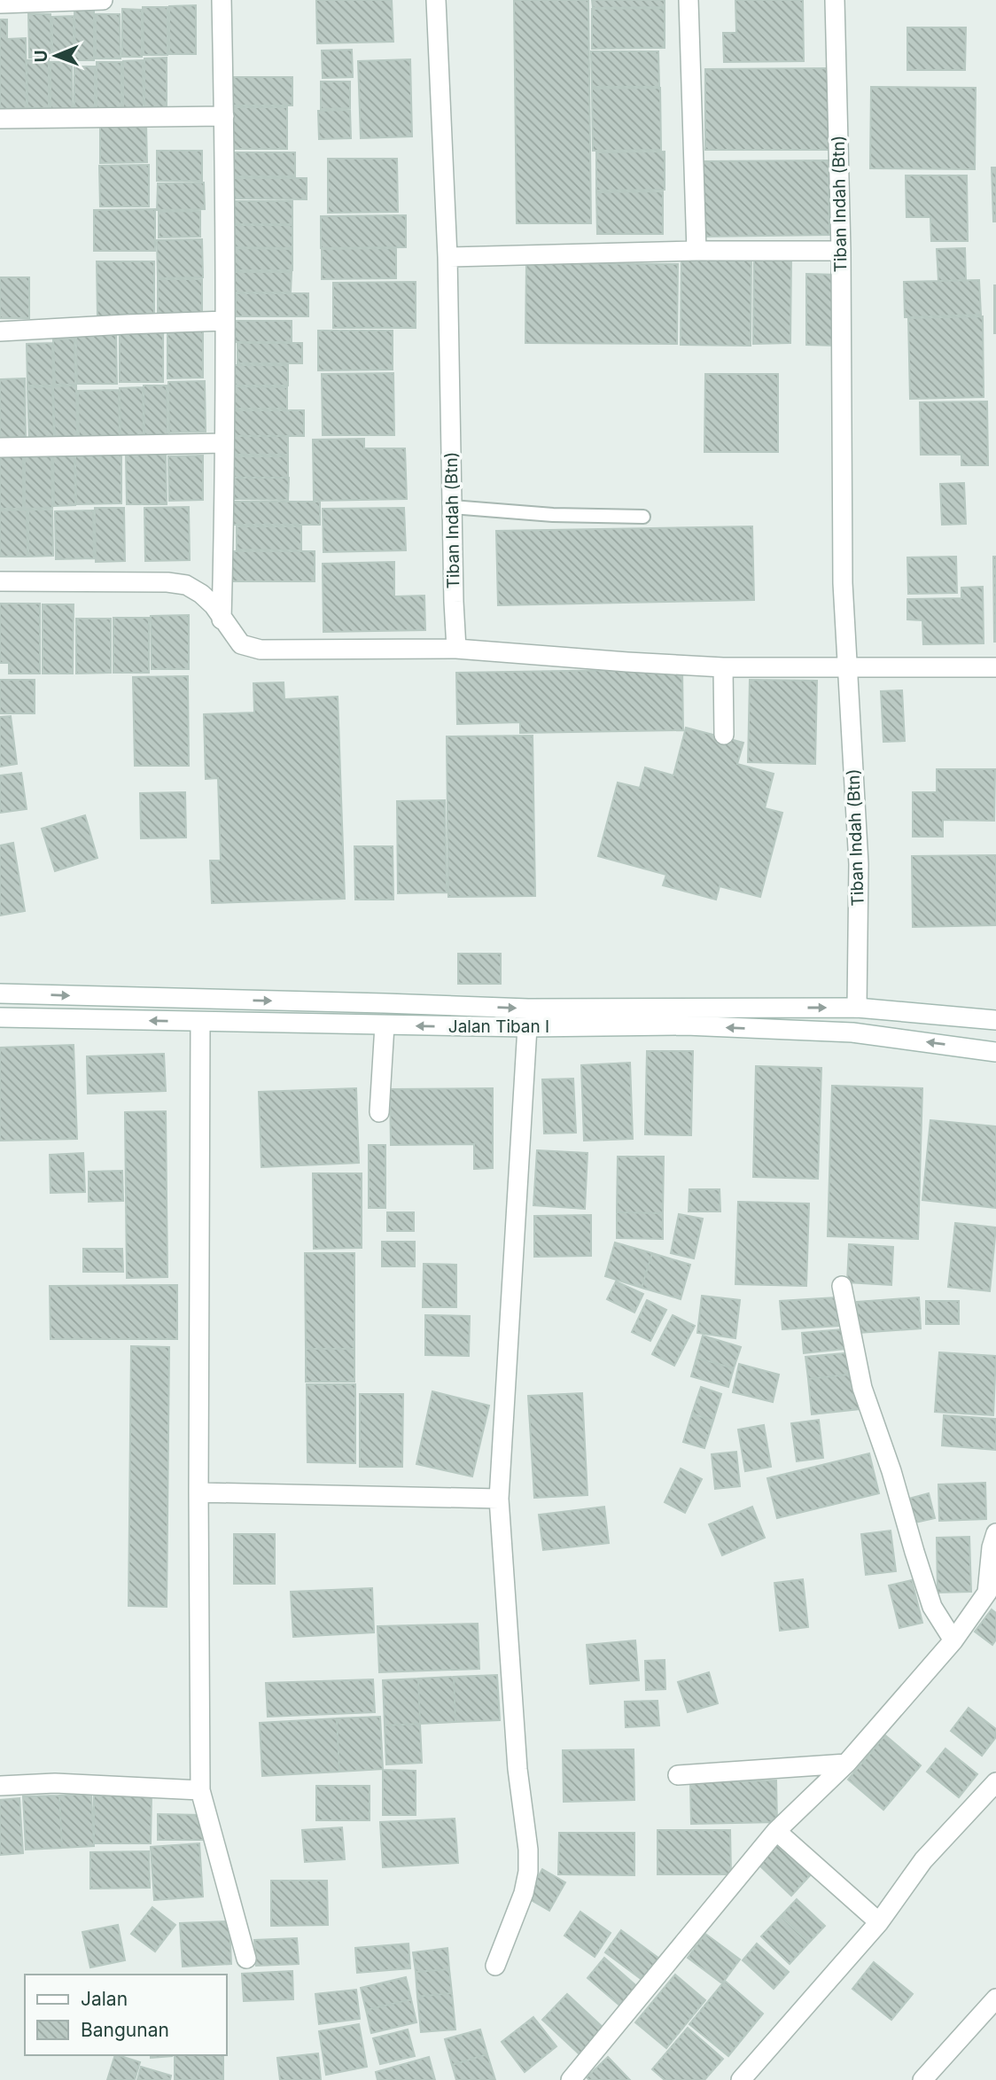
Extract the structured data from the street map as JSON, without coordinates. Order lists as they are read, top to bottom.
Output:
{
  "streets": {
    "street": ["Tiban Indah (Btn)", "Jalan Tiban I"]
  },
  "crossings": [
    ["Tiban Indah (Btn)", "Jalan Tiban I"]
  ],
  "legend": ["Jalan", "Bangunan"],
  "north": "left"
}
